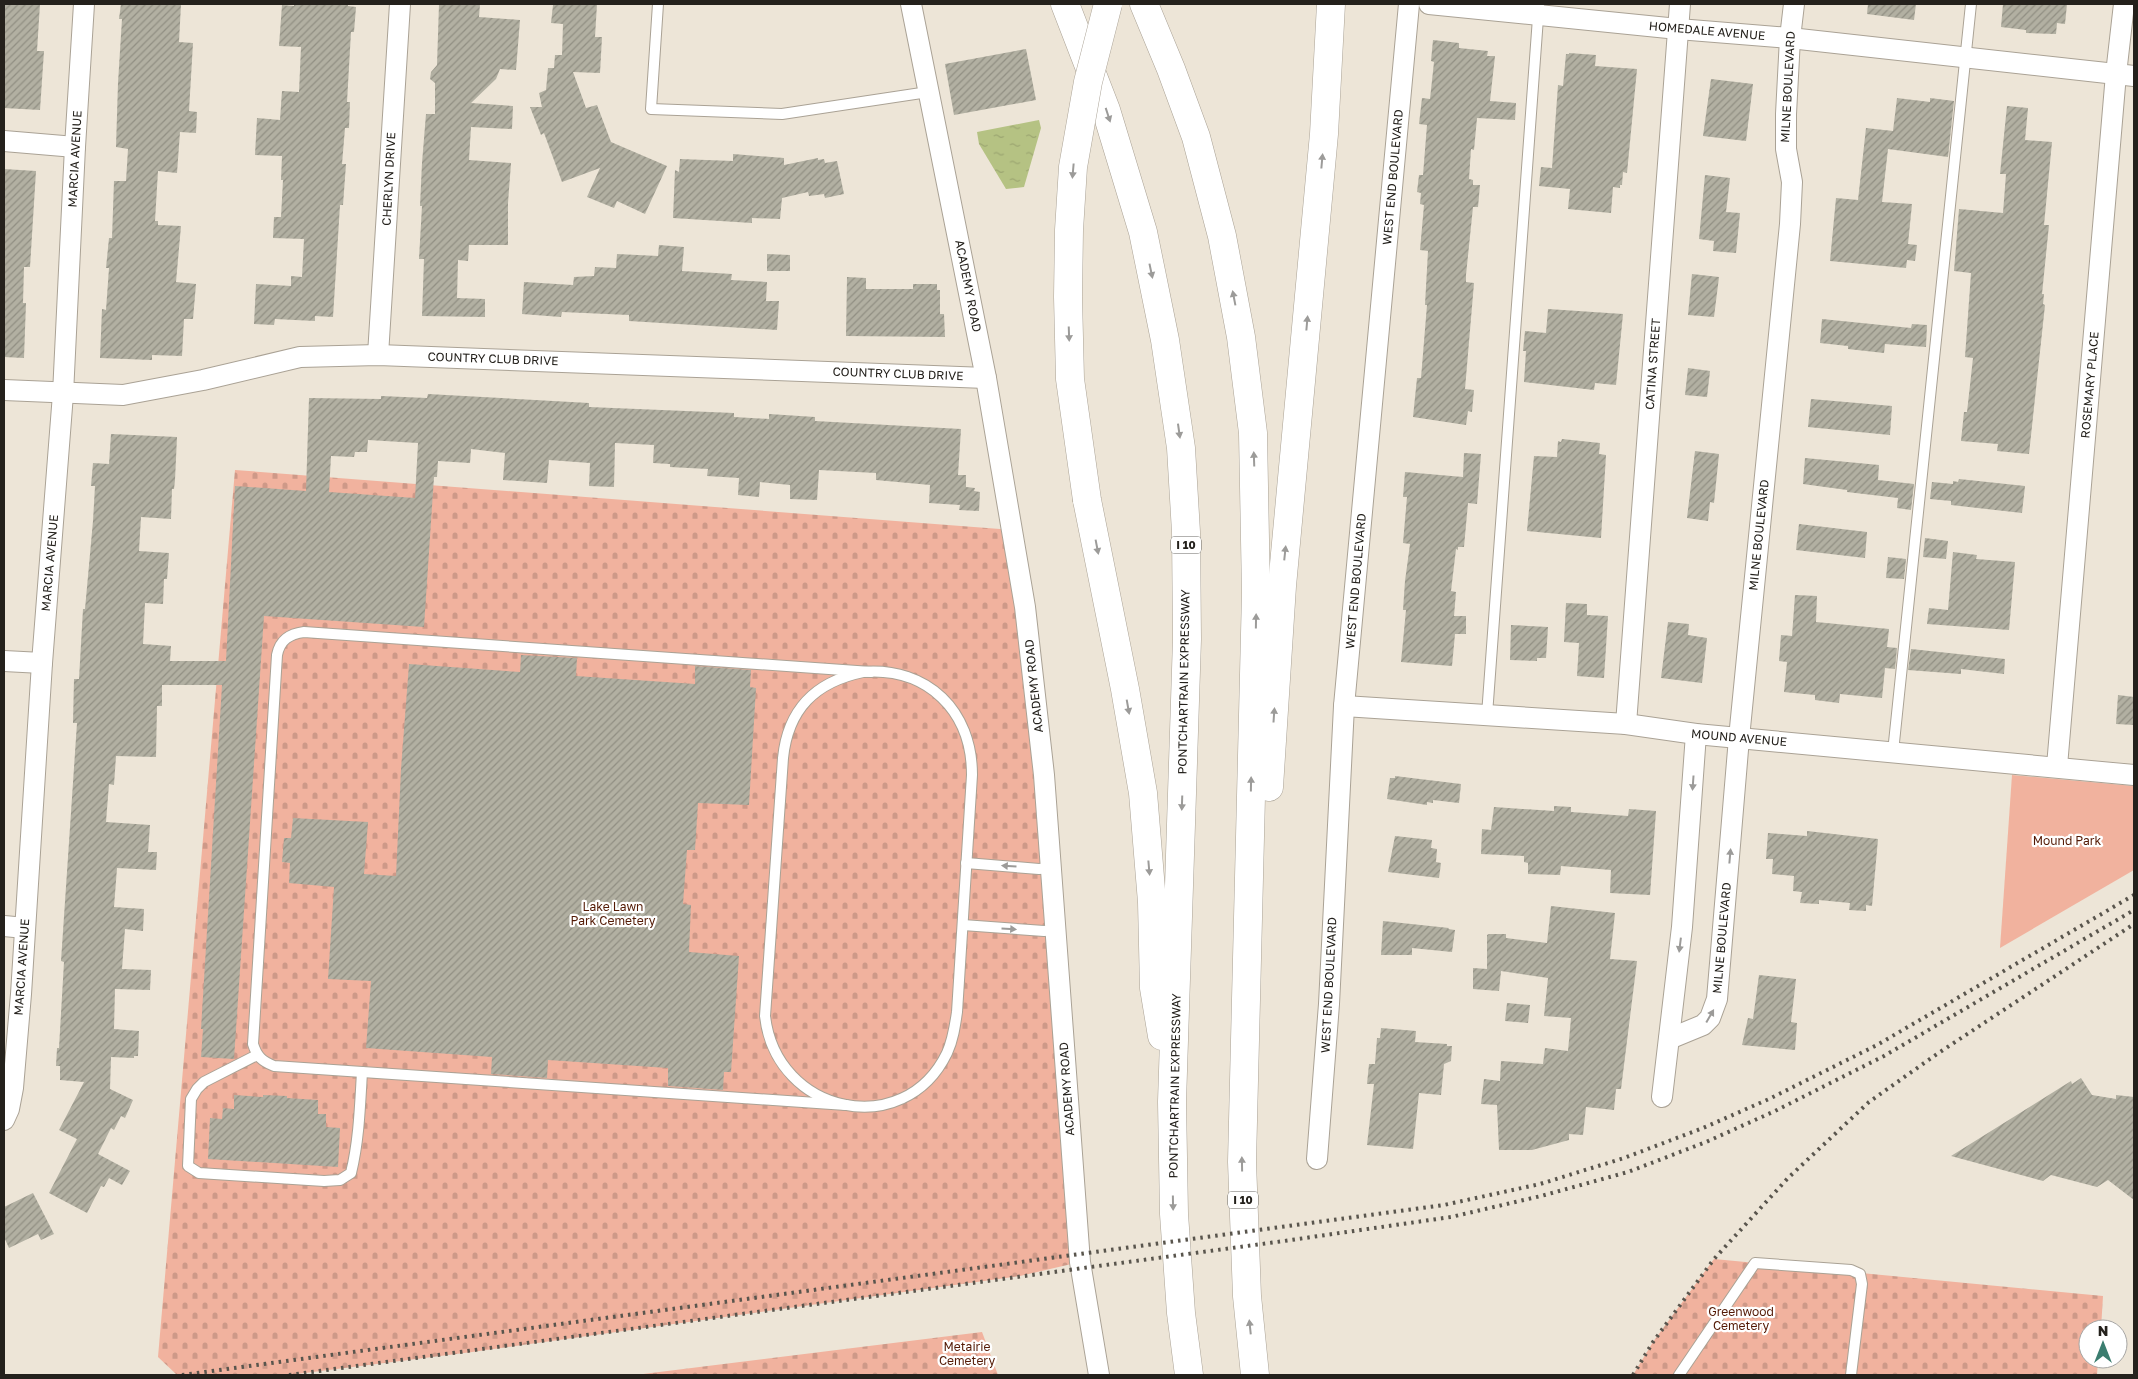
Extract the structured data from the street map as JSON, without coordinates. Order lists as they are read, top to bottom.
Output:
{
  "streets": {
    "highway": ["I 10", "PONTCHARTRAIN EXPRESSWAY"],
    "street": [
      "HOMEDALE AVENUE",
      "MILNE BOULEVARD",
      "MARCIA AVENUE",
      "WEST END BOULEVARD",
      "CHERLYN DRIVE",
      "ACADEMY ROAD",
      "COUNTRY CLUB DRIVE",
      "CATINA STREET",
      "ROSEMARY PLACE",
      "MOUND AVENUE"
    ]
  },
  "crossings": [
    ["HOMEDALE AVENUE", "MILNE BOULEVARD"],
    ["HOMEDALE AVENUE", "CATINA STREET"],
    ["HOMEDALE AVENUE", "ROSEMARY PLACE"],
    ["MILNE BOULEVARD", "MOUND AVENUE"],
    ["MARCIA AVENUE", "COUNTRY CLUB DRIVE"],
    ["WEST END BOULEVARD", "MOUND AVENUE"],
    ["CHERLYN DRIVE", "COUNTRY CLUB DRIVE"],
    ["ACADEMY ROAD", "COUNTRY CLUB DRIVE"],
    ["CATINA STREET", "MOUND AVENUE"],
    ["ROSEMARY PLACE", "MOUND AVENUE"]
  ],
  "parks": [
    "Mound Park",
    "Lake Lawn Park Cemetery",
    "Greenwood Cemetery",
    "Metairie Cemetery"
  ],
  "north": "top"
}
